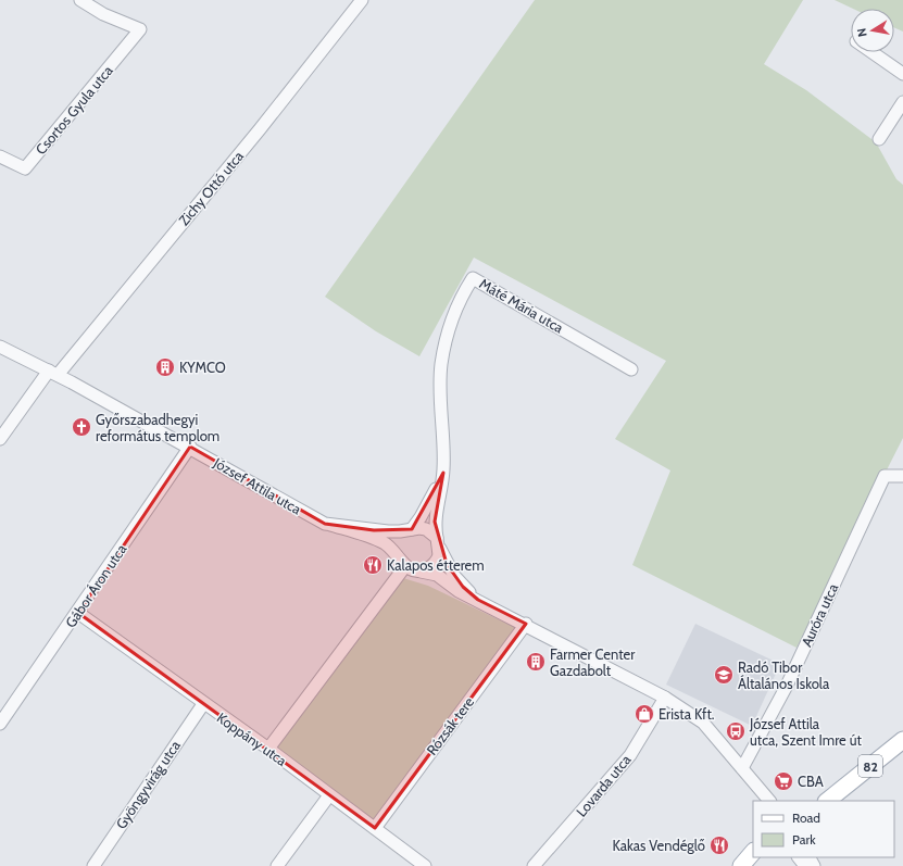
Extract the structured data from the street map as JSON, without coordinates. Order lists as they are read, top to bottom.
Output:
{
  "streets": {
    "main road": ["82"],
    "street": [
      "Csortos Gyula utca",
      "Zichy Ottó utca",
      "Máté Mária utca",
      "József Attila utca",
      "Gábor Áron utca",
      "Auróra utca",
      "Rózsák tere",
      "Koppány utca",
      "Gyöngyvirág utca",
      "Lovarda utca"
    ]
  },
  "crossings": [
    ["Zichy Ottó utca", "József Attila utca"],
    ["Máté Mária utca", "József Attila utca"],
    ["József Attila utca", "Gábor Áron utca"],
    ["Gábor Áron utca", "Koppány utca"],
    ["Rózsák tere", "Koppány utca"],
    ["Koppány utca", "Gyöngyvirág utca"]
  ],
  "places": {
    "building": ["KYMCO", "Farmer Center Gazdabolt"],
    "church": ["Győrszabadhegyi református templom"],
    "restaurant": ["Kalapos étterem", "Kakas Vendéglő"],
    "school or university": ["Radó Tibor Általános Iskola"],
    "shop": ["Erista Kft."],
    "bus stop": ["József Attila utca, Szent Imre út"],
    "supermarket": ["CBA"]
  },
  "legend": ["Road", "Park"],
  "north": "left"
}
